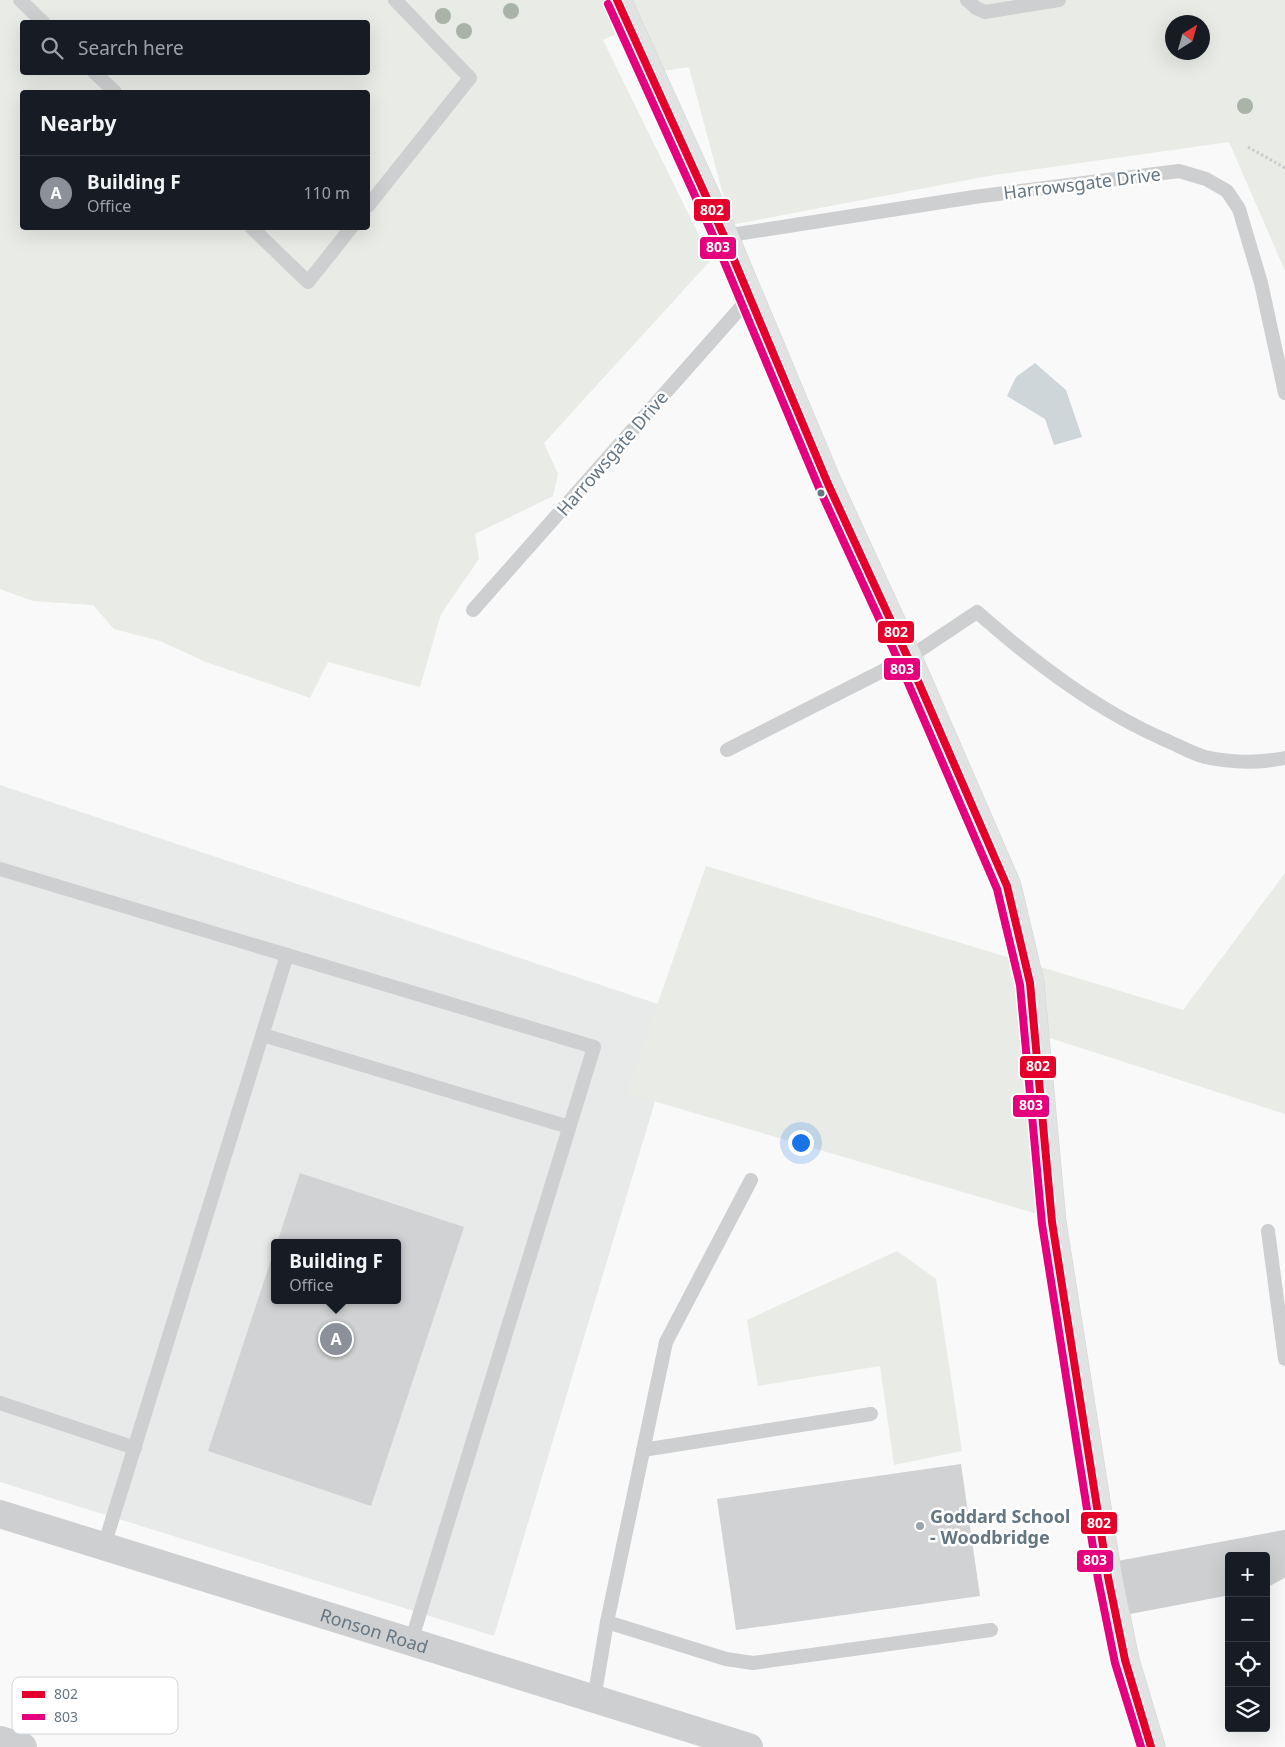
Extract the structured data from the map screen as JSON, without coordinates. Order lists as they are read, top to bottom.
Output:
{
  "streets": {
    "street": ["Ronson Road"],
    "lane": ["Harrowsgate Drive"]
  },
  "places": ["Goddard School - Woodbridge"],
  "lines": ["transit line 802", "transit line 803"],
  "legend": ["802", "803"],
  "north": "top right",
  "page": {
    "search": "Search here",
    "heading": "Nearby",
    "list": [
      {
        "mark": "A",
        "name": "Building F",
        "note": "Office",
        "value": "110 m"
      }
    ],
    "popup": ["Building F", "Office"],
    "pins": "A",
    "map_buttons": ["+", "−"]
  }
}
